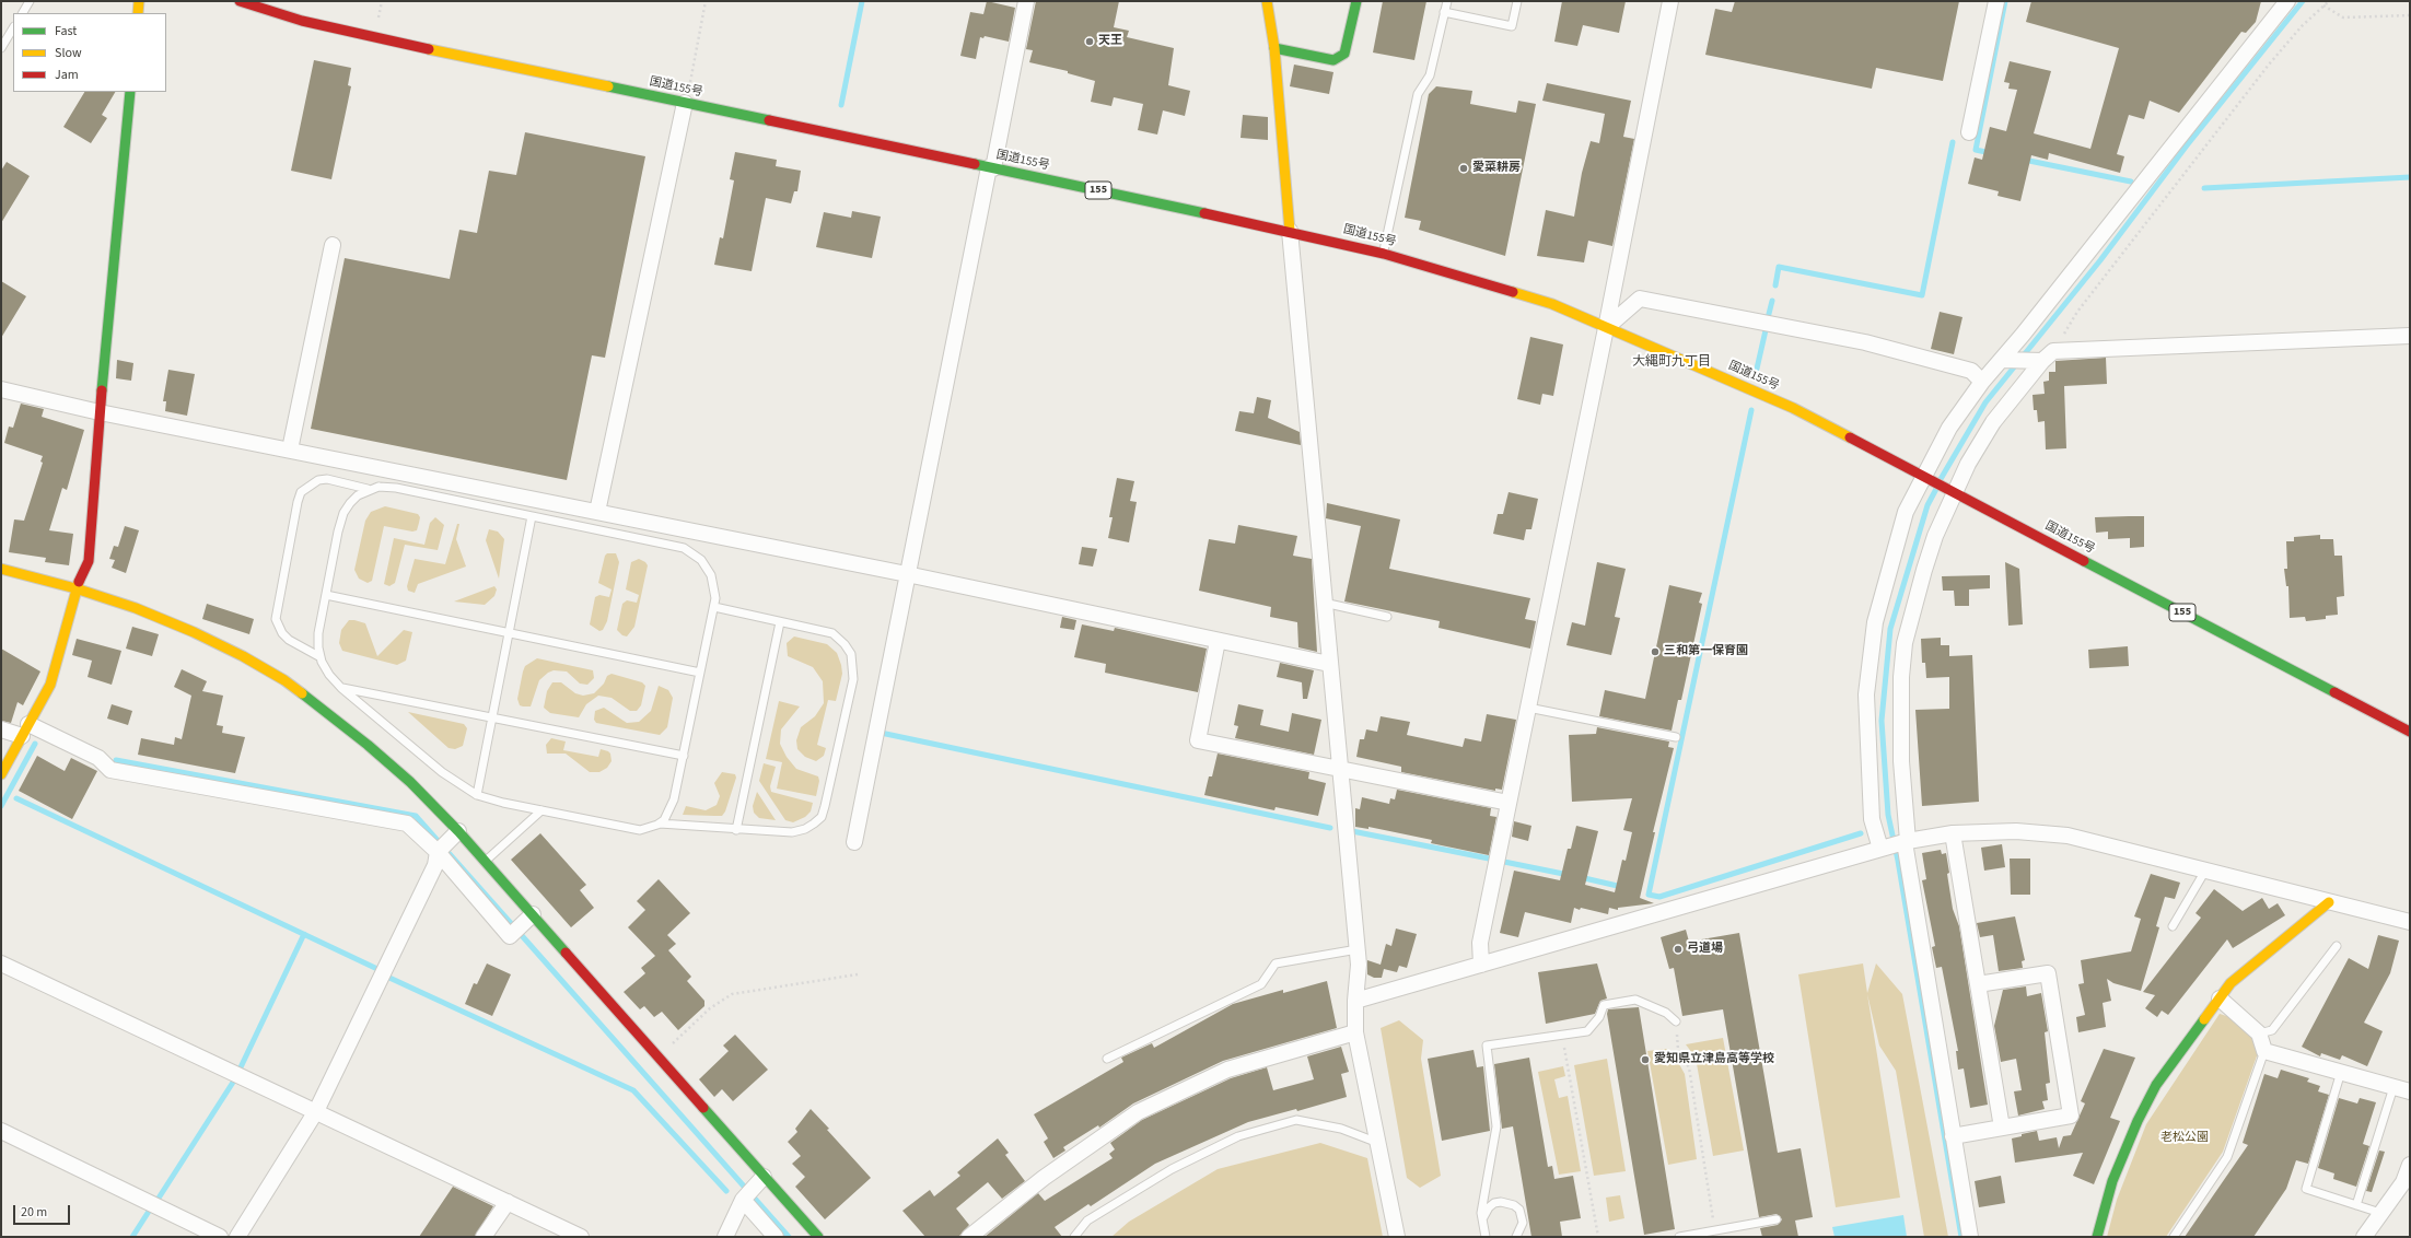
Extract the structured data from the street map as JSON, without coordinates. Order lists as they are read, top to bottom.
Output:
{
  "streets": {
    "main road": ["国道155号", "155"]
  },
  "districts": ["大縄町九丁目"],
  "parks": ["老松公園"],
  "places": [
    "天王",
    "愛菜耕房",
    "三和第一保育園",
    "弓道場",
    "愛知県立津島高等学校"
  ],
  "legend": ["Fast", "Slow", "Jam"],
  "scale_bar": "20 m"
}
